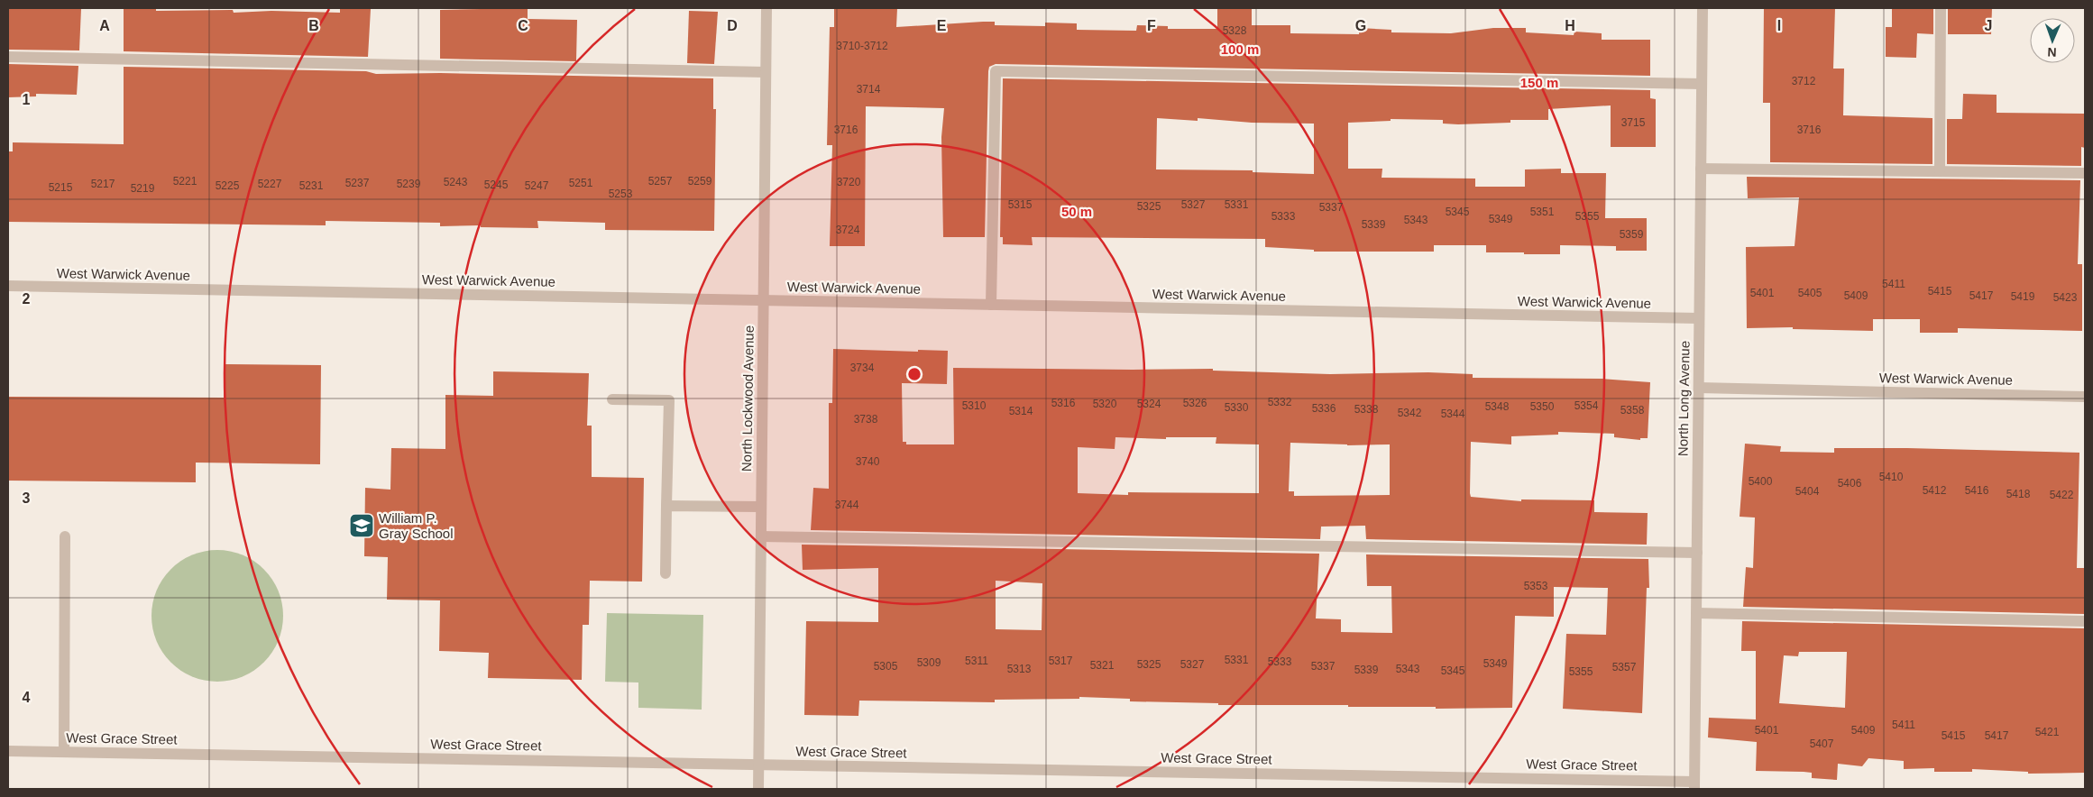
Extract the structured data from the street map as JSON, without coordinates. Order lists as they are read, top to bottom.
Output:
{
  "streets": {
    "street": [
      "West Warwick Avenue",
      "North Lockwood Avenue",
      "North Long Avenue",
      "West Grace Street"
    ]
  },
  "crossings": [
    ["West Warwick Avenue", "North Lockwood Avenue"],
    ["West Warwick Avenue", "North Long Avenue"],
    ["North Lockwood Avenue", "West Grace Street"],
    ["North Long Avenue", "West Grace Street"]
  ],
  "places": {
    "school or university": ["William P. Gray School"]
  },
  "house_numbers": [
    "5328",
    "3710-3712",
    "3712",
    "3714",
    "3715",
    "3716",
    "3716",
    "5221",
    "5257",
    "5259",
    "5243",
    "3720",
    "5237",
    "5251",
    "5217",
    "5227",
    "5239",
    "5245",
    "5225",
    "5231",
    "5247",
    "5215",
    "5219",
    "5253",
    "5315",
    "5327",
    "5331",
    "5325",
    "5337",
    "5345",
    "5351",
    "5333",
    "5355",
    "5349",
    "5343",
    "5339",
    "3724",
    "5359",
    "5411",
    "5415",
    "5401",
    "5405",
    "5409",
    "5417",
    "5419",
    "5423",
    "3734",
    "5332",
    "5316",
    "5326",
    "5320",
    "5324",
    "5310",
    "5354",
    "5348",
    "5350",
    "5330",
    "5336",
    "5338",
    "5358",
    "5314",
    "5342",
    "5344",
    "3738",
    "3740",
    "5410",
    "5400",
    "5406",
    "5412",
    "5416",
    "5404",
    "5418",
    "5422",
    "3744",
    "5353",
    "5331",
    "5311",
    "5317",
    "5333",
    "5309",
    "5349",
    "5325",
    "5327",
    "5321",
    "5305",
    "5337",
    "5357",
    "5313",
    "5343",
    "5339",
    "5345",
    "5355",
    "5411",
    "5401",
    "5409",
    "5421",
    "5415",
    "5417",
    "5407"
  ],
  "north": "bottom",
  "grid": {
    "columns": [
      "A",
      "B",
      "C",
      "D",
      "E",
      "F",
      "G",
      "H",
      "I",
      "J"
    ],
    "rows": [
      "1",
      "2",
      "3",
      "4"
    ]
  },
  "rings": ["100 m", "150 m", "50 m"]
}
